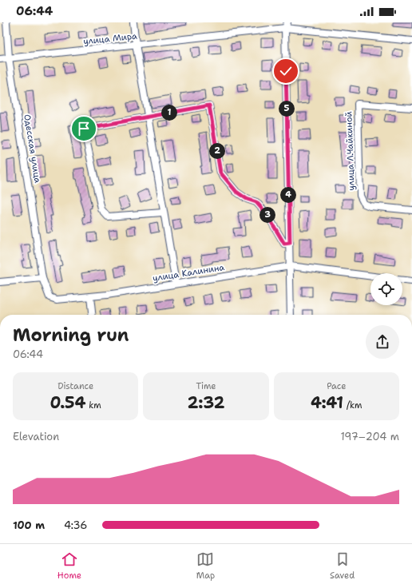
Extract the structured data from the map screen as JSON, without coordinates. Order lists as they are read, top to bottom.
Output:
{
  "streets": {
    "street": [
      "улица Мира",
      "Одесская улица",
      "улица Л.Чайкиной",
      "улица Калинина"
    ]
  },
  "crossings": [
    ["улица Мира", "Одесская улица"],
    ["Одесская улица", "улица Калинина"]
  ],
  "page": {
    "status": "06:44",
    "pins": [
      "5",
      "1",
      "2",
      "4",
      "3"
    ],
    "heading": ["Morning run", "06:44"],
    "stats": [
      ["Distance", "0.54 km"],
      ["Time", "2:32"],
      ["Pace", "4:41 /km"]
    ],
    "chart": ["Elevation", "197–204 m"],
    "list": [
      {
        "name": "100 m",
        "note": "4:36"
      }
    ],
    "tabs": ["Home", "Map", "Saved"]
  }
}
